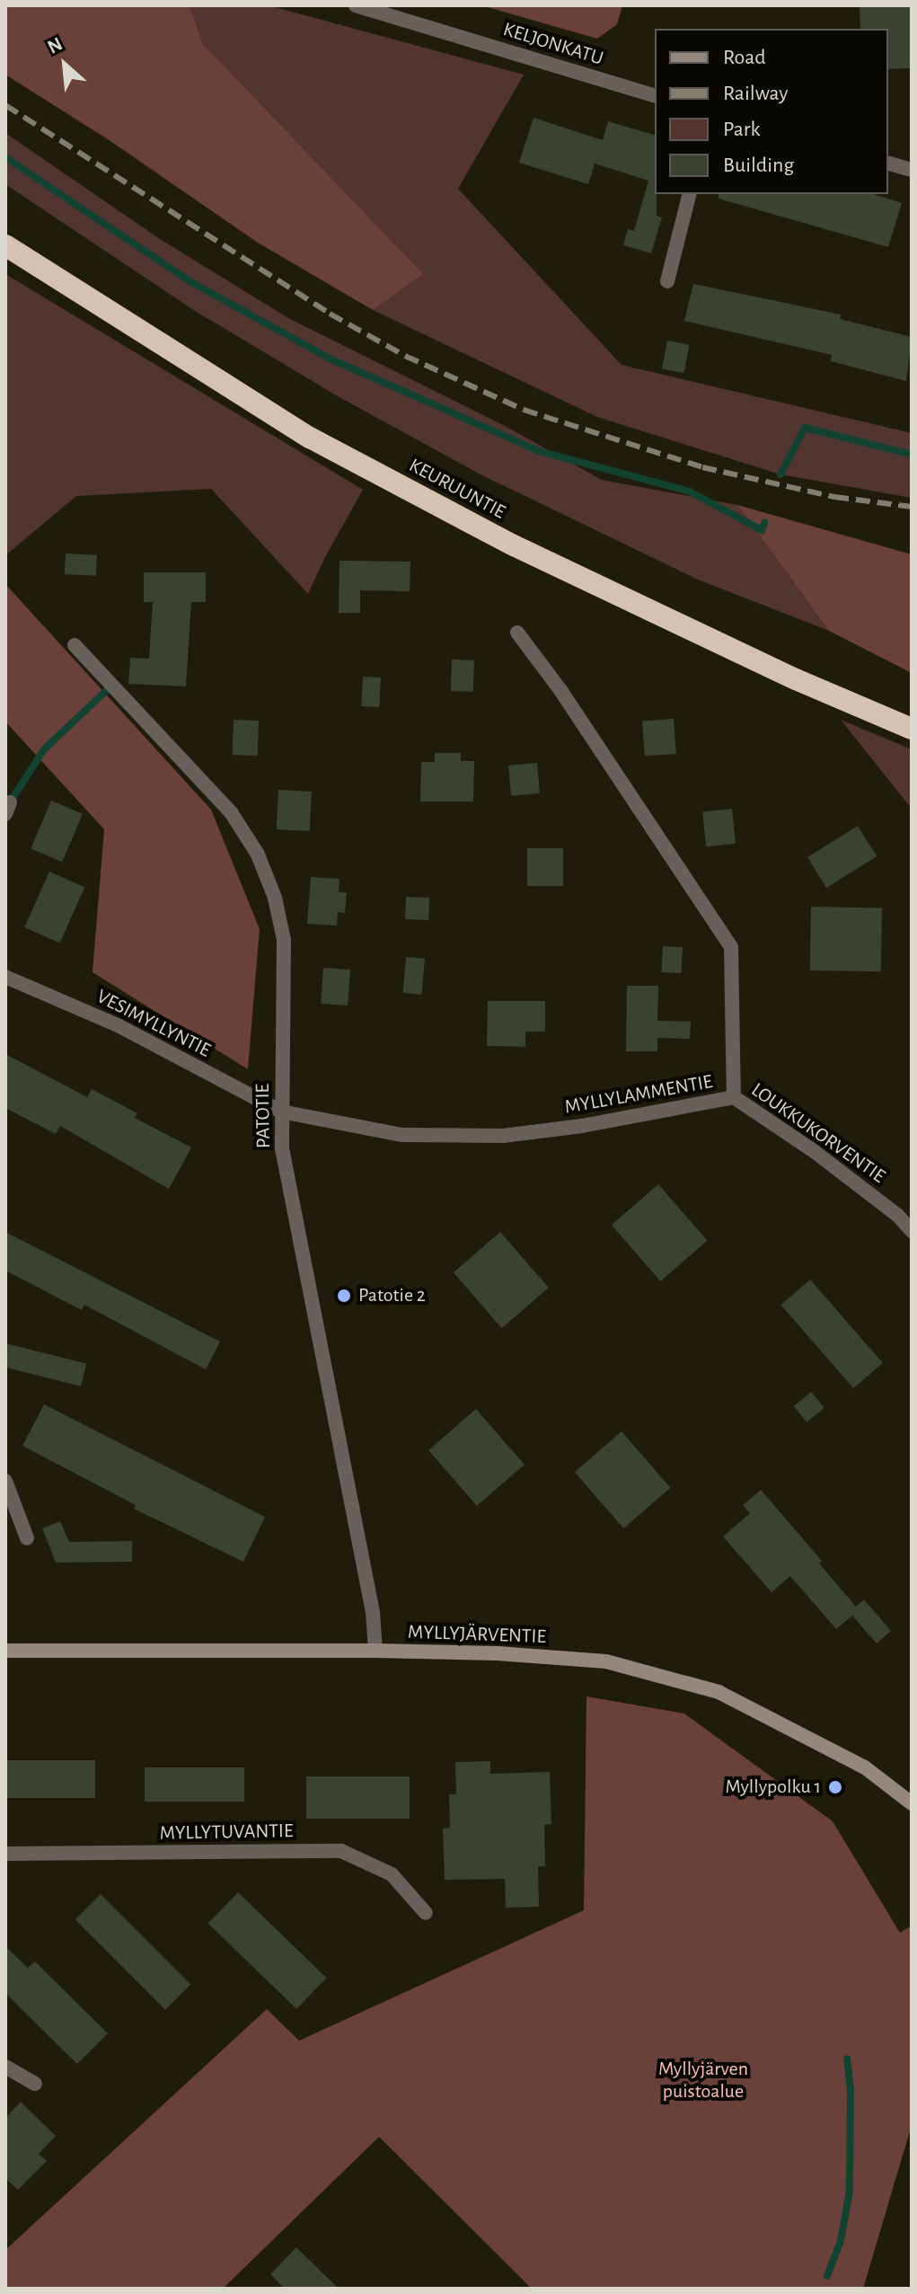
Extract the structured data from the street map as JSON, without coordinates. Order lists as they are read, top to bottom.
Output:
{
  "streets": {
    "highway": ["KEURUUNTIE"],
    "main road": ["MYLLYJÄRVENTIE"],
    "street": [
      "KELJONKATU",
      "VESIMYLLYNTIE",
      "MYLLYLAMMENTIE",
      "PATOTIE",
      "LOUKKUKORVENTIE",
      "MYLLYTUVANTIE"
    ]
  },
  "crossings": [
    ["VESIMYLLYNTIE", "MYLLYLAMMENTIE"],
    ["VESIMYLLYNTIE", "PATOTIE"],
    ["MYLLYLAMMENTIE", "PATOTIE"],
    ["MYLLYLAMMENTIE", "LOUKKUKORVENTIE"],
    ["PATOTIE", "MYLLYJÄRVENTIE"]
  ],
  "parks": ["Myllyjärven puistoalue"],
  "places": ["Patotie 2", "Myllypolku 1"],
  "legend": [
    "Road",
    "Railway",
    "Park",
    "Building"
  ],
  "north": "top left"
}
